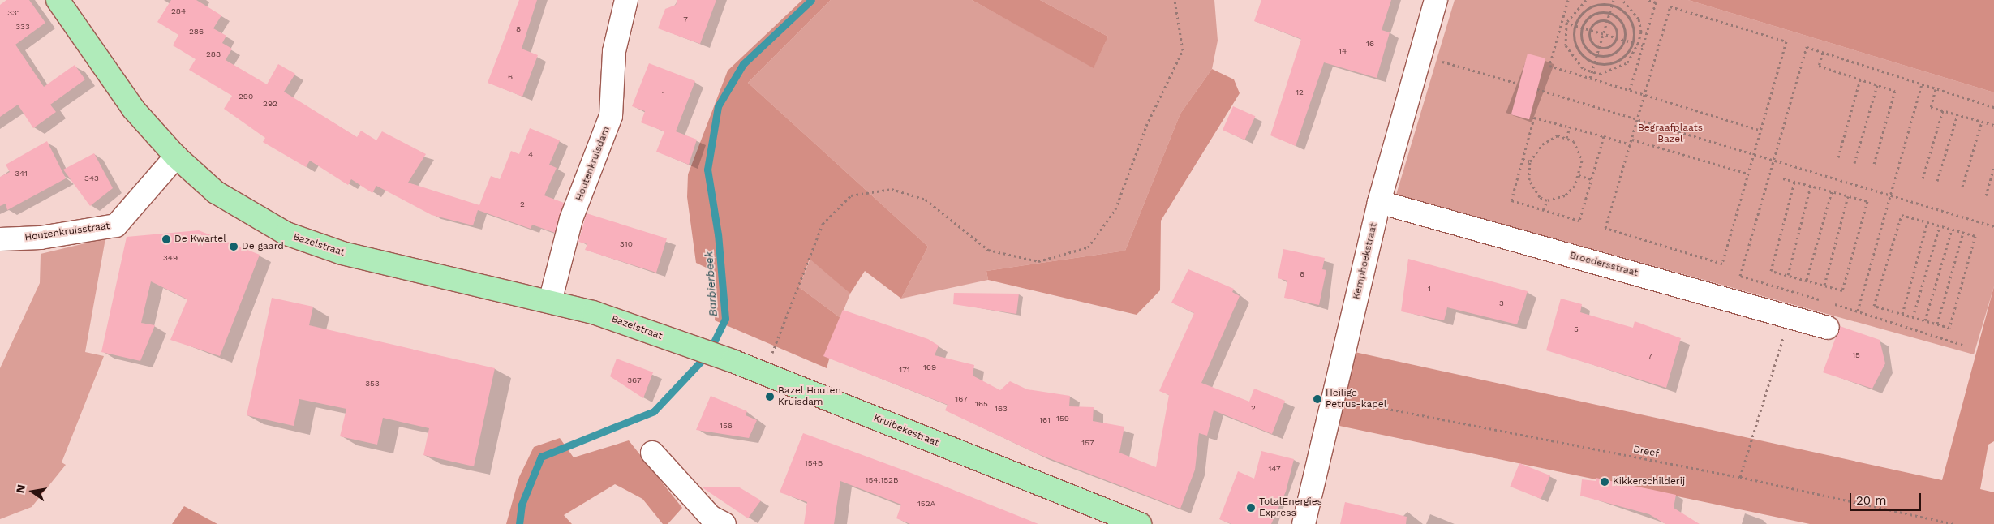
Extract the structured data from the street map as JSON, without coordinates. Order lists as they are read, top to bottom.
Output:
{
  "streets": {
    "main road": ["Bazelstraat", "Kruibekestraat"],
    "street": [
      "Houtenkruisdam",
      "Houtenkruisstraat",
      "Kemphoekstraat",
      "Broedersstraat"
    ],
    "path": ["Dreef"]
  },
  "crossings": [
    ["Houtenkruisdam", "Bazelstraat"],
    ["Houtenkruisstraat", "Bazelstraat"],
    ["Bazelstraat", "Kruibekestraat"],
    ["Kemphoekstraat", "Broedersstraat"],
    ["Kemphoekstraat", "Dreef"]
  ],
  "water": ["Barbierbeek"],
  "parks": ["Begraafplaats Bazel"],
  "places": [
    "De Kwartel",
    "De gaard",
    "Bazel Houten Kruisdam",
    "Heilige Petrus-kapel",
    "Kikkerschilderij",
    "TotalEnergies Express"
  ],
  "house_numbers": [
    "284",
    "331",
    "7",
    "333",
    "8",
    "286",
    "16",
    "14",
    "288",
    "6",
    "12",
    "1",
    "290",
    "292",
    "4",
    "341",
    "343",
    "2",
    "310",
    "349",
    "6",
    "1",
    "3",
    "5",
    "15",
    "7",
    "169",
    "171",
    "367",
    "353",
    "167",
    "165",
    "2",
    "163",
    "159",
    "161",
    "156",
    "157",
    "154B",
    "147",
    "154;152B",
    "152A"
  ],
  "scale_bar": "20 m",
  "north": "left"
}
